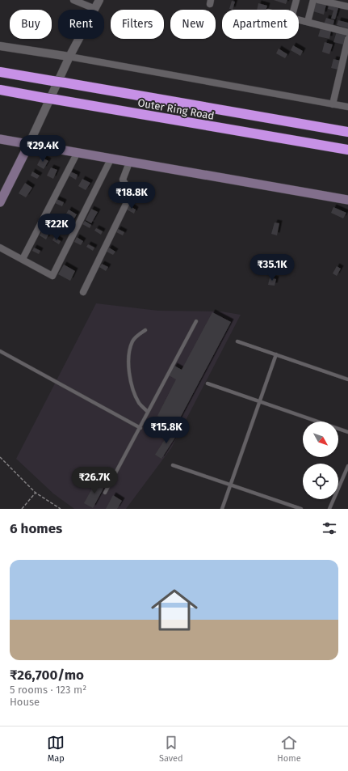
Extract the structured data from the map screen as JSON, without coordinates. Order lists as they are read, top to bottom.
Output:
{
  "streets": {
    "highway": ["Outer Ring Road"]
  },
  "north": "bottom right",
  "page": {
    "chip": [
      "Buy",
      "Rent",
      "Filters",
      "New",
      "Apartment"
    ],
    "price": [
      "₹29.4K",
      "₹18.8K",
      "₹22K",
      "₹35.1K",
      "₹15.8K",
      "₹26.7K"
    ],
    "heading": "6 homes",
    "list": [
      {
        "name": "₹26,700/mo",
        "note": "5 rooms · 123 m² · House"
      }
    ],
    "tabs": ["Map", "Saved", "Home"]
  }
}
